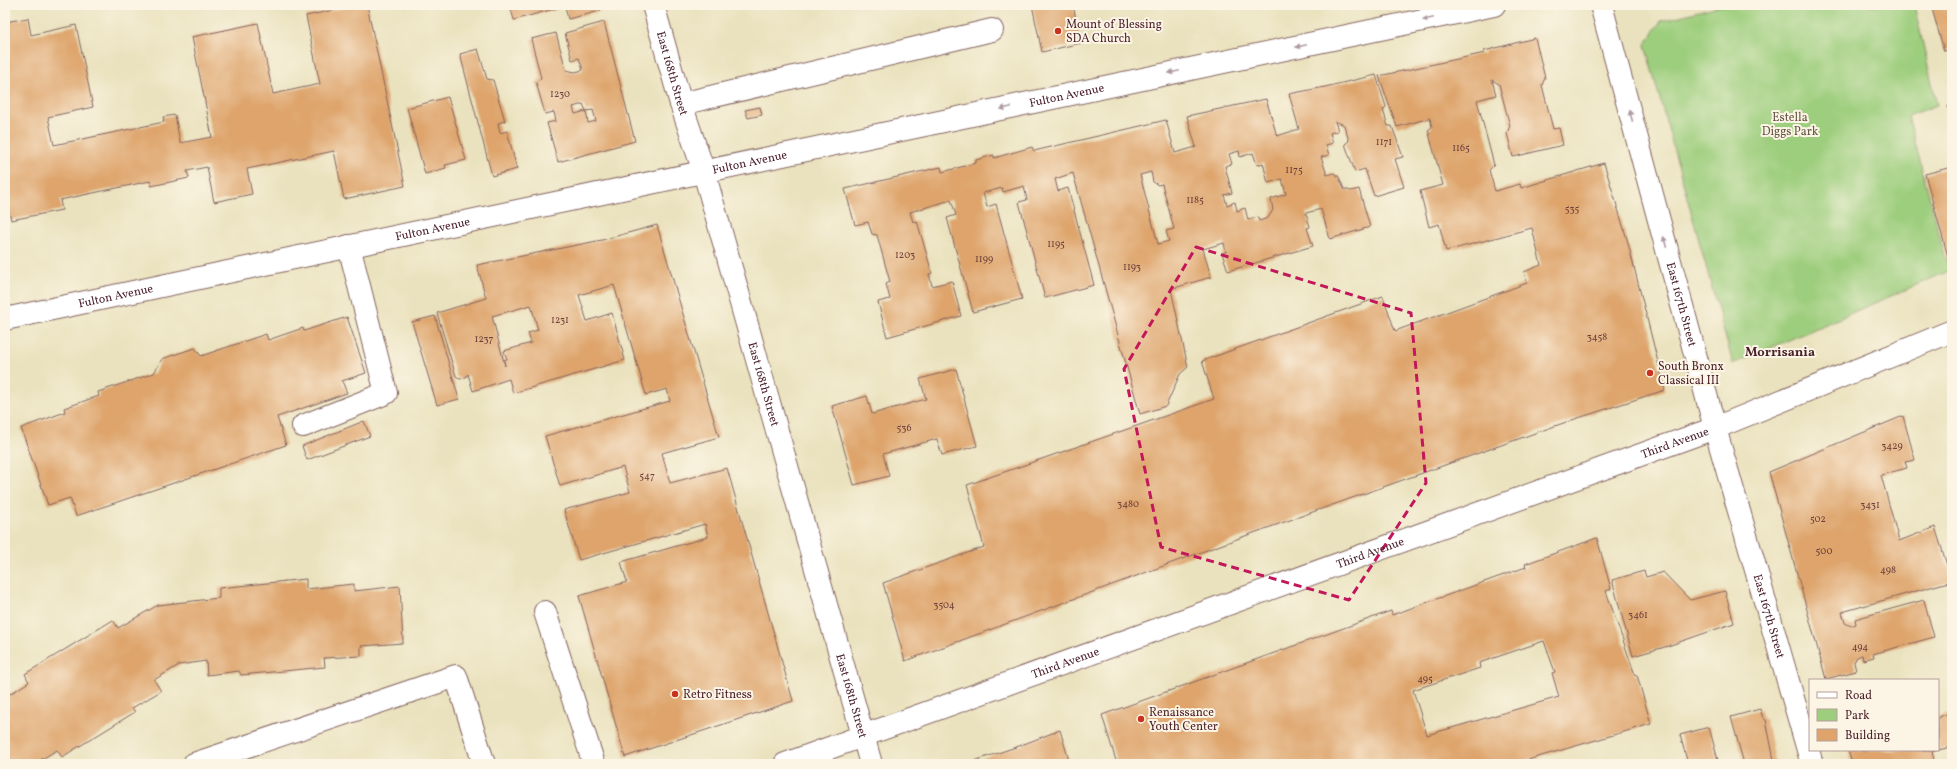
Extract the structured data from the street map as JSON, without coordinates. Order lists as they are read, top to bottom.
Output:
{
  "streets": {
    "street": [
      "East 168th Street",
      "Fulton Avenue",
      "East 167th Street",
      "Third Avenue"
    ]
  },
  "crossings": [
    ["East 168th Street", "Fulton Avenue"],
    ["East 168th Street", "Third Avenue"],
    ["East 167th Street", "Third Avenue"]
  ],
  "one_way": ["East 167th Street"],
  "districts": ["Morrisania"],
  "parks": ["Estella Diggs Park"],
  "places": [
    "Mount of Blessing SDA Church",
    "South Bronx Classical III",
    "Retro Fitness",
    "Renaissance Youth Center"
  ],
  "house_numbers": [
    "1230",
    "1171",
    "1165",
    "1175",
    "1185",
    "535",
    "1195",
    "1203",
    "1199",
    "1193",
    "1231",
    "3458",
    "1237",
    "536",
    "3429",
    "547",
    "3480",
    "3431",
    "502",
    "500",
    "498",
    "3504",
    "3461",
    "494",
    "495"
  ],
  "legend": ["Road", "Park", "Building"]
}
